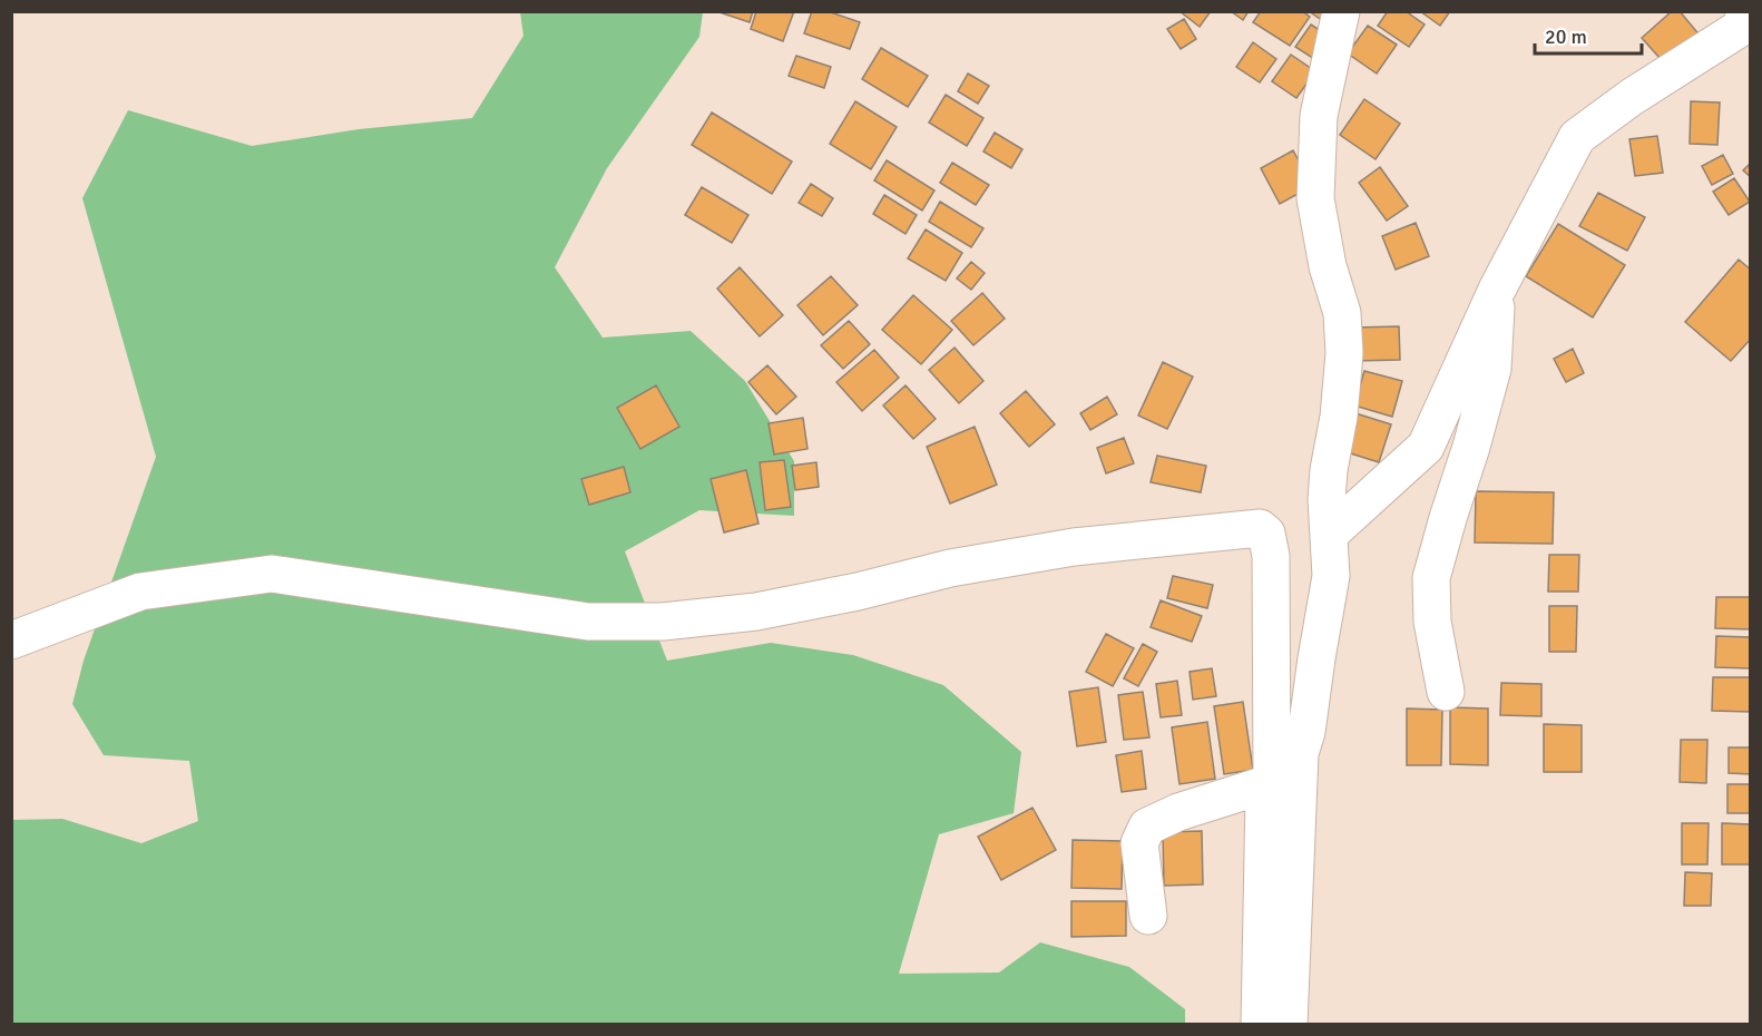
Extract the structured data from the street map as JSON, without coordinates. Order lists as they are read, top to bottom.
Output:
{
  "scale_bar": "20 m"
}
